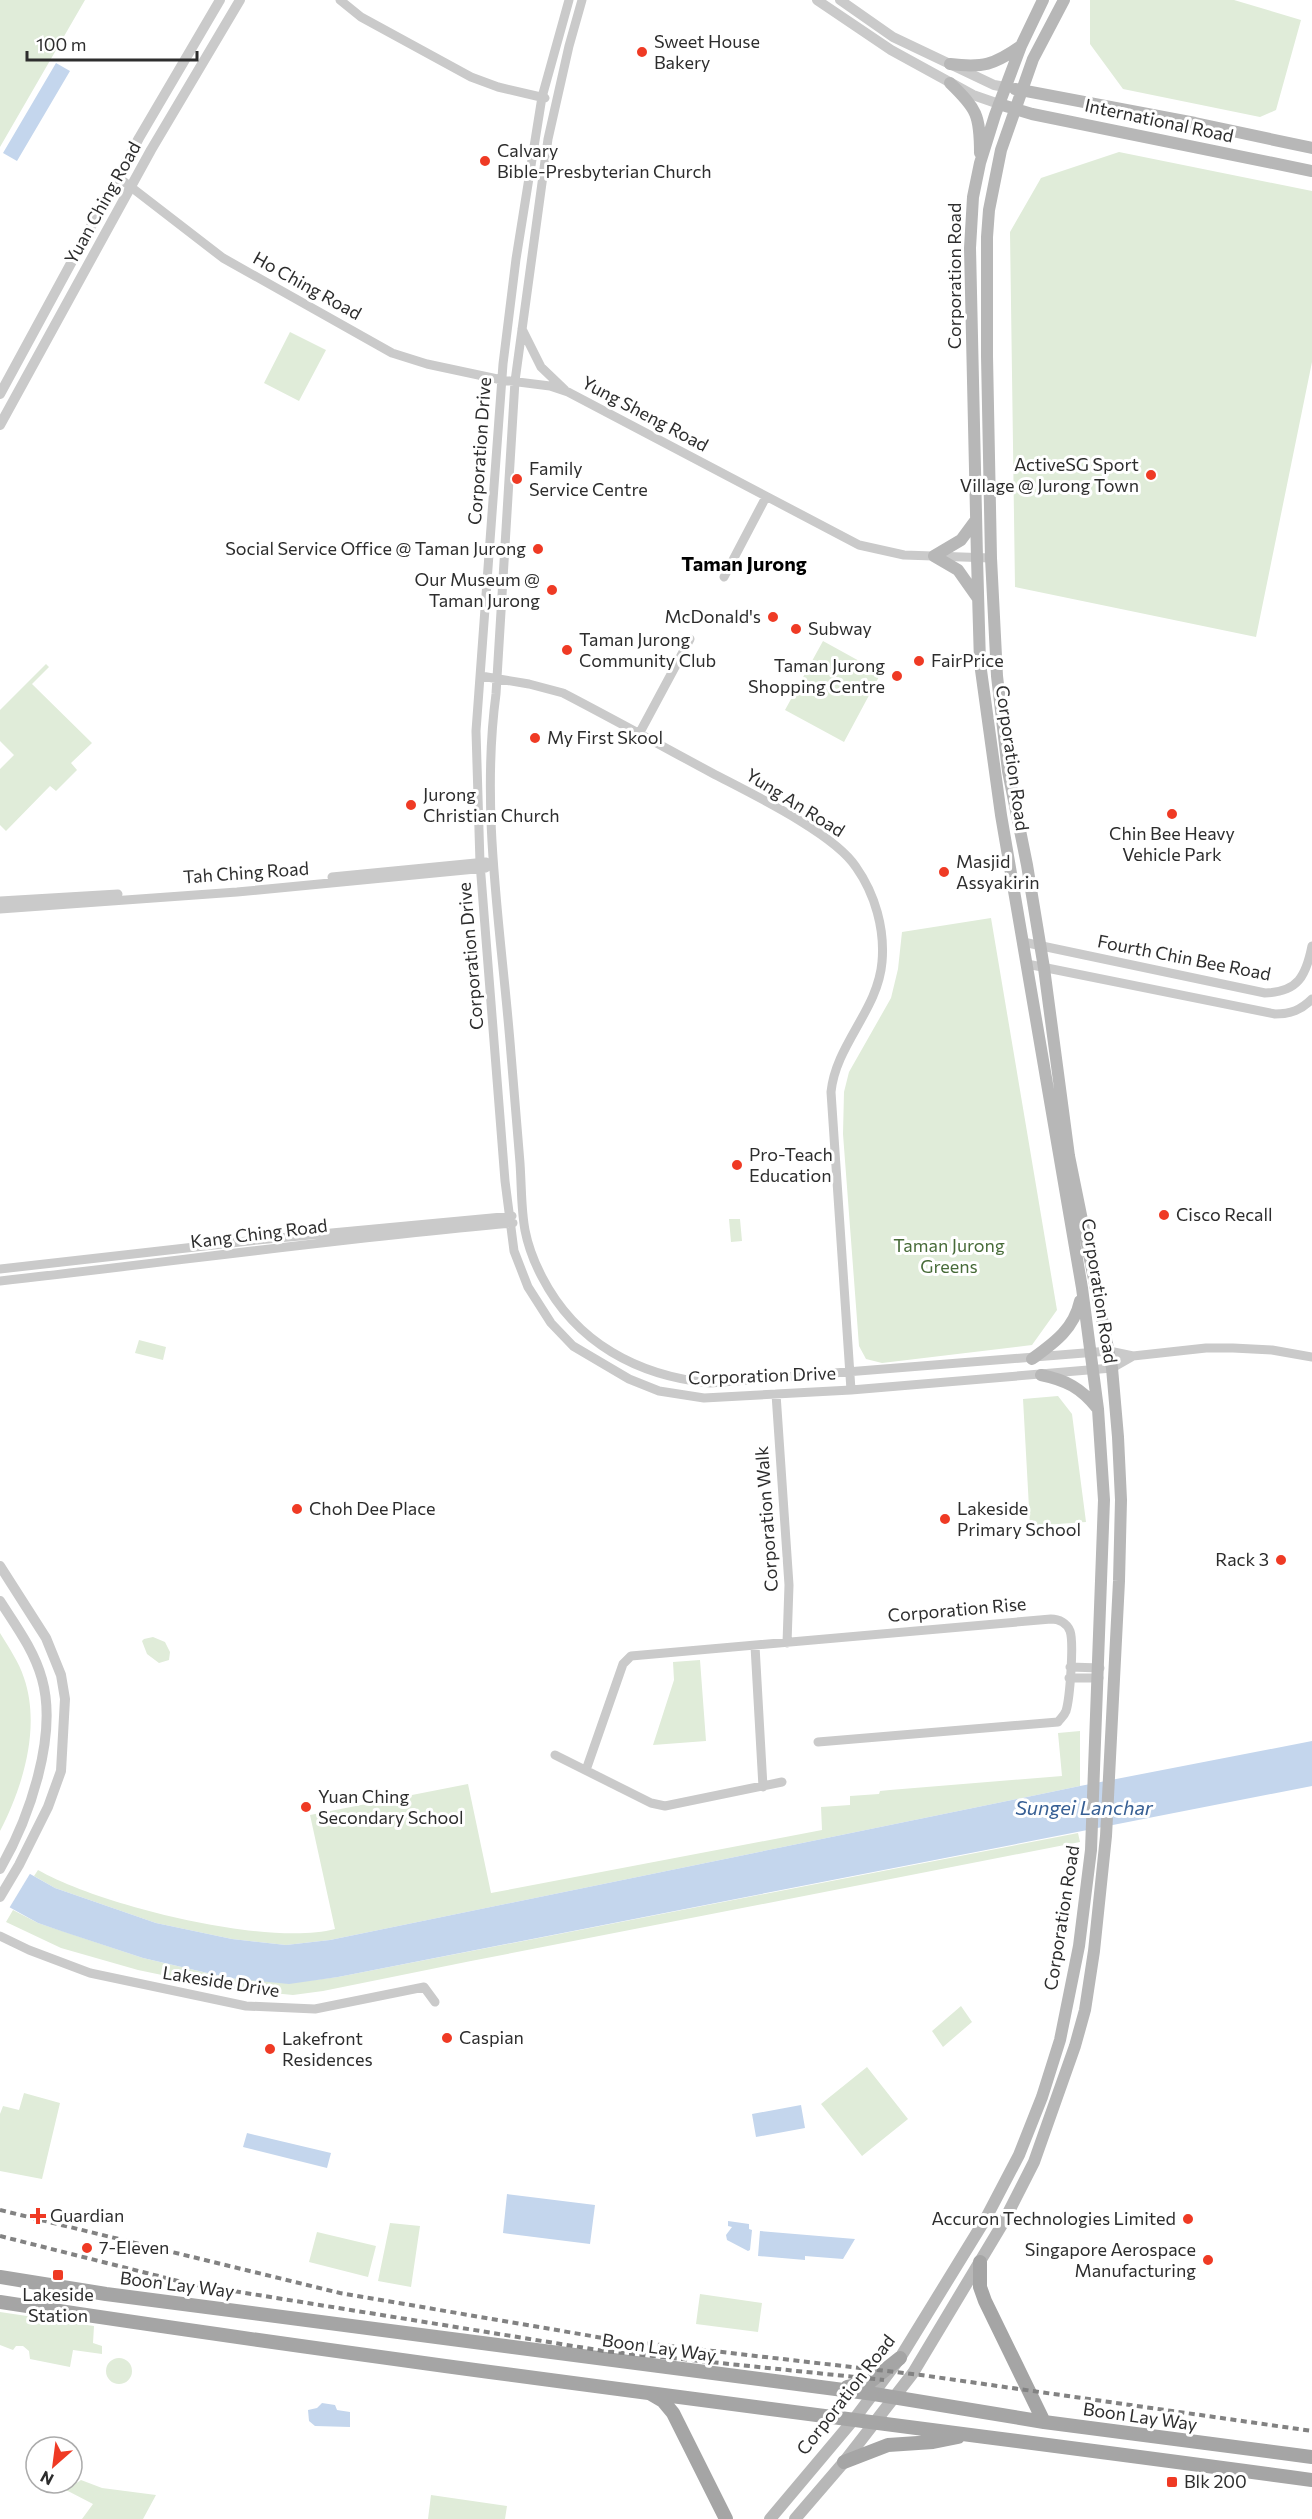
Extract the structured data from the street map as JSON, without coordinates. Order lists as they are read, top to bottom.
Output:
{
  "streets": {
    "main road": ["International Road", "Corporation Road", "Boon Lay Way"],
    "street": [
      "Yuan Ching Road",
      "Ho Ching Road",
      "Yung Sheng Road",
      "Corporation Drive",
      "Yung An Road",
      "Tah Ching Road",
      "Fourth Chin Bee Road",
      "Kang Ching Road",
      "Corporation Walk",
      "Corporation Rise",
      "Lakeside Drive"
    ]
  },
  "crossings": [
    ["International Road", "Corporation Road"],
    ["Yuan Ching Road", "Ho Ching Road"],
    ["Corporation Road", "Yung Sheng Road"],
    ["Corporation Road", "Corporation Drive"],
    ["Corporation Road", "Fourth Chin Bee Road"],
    ["Corporation Road", "Boon Lay Way"],
    ["Ho Ching Road", "Yung Sheng Road"],
    ["Ho Ching Road", "Corporation Drive"],
    ["Yung Sheng Road", "Corporation Drive"],
    ["Corporation Drive", "Yung An Road"],
    ["Corporation Drive", "Tah Ching Road"],
    ["Corporation Drive", "Kang Ching Road"],
    ["Corporation Drive", "Corporation Walk"],
    ["Corporation Walk", "Corporation Rise"]
  ],
  "districts": ["Taman Jurong"],
  "water": ["Sungei Lanchar"],
  "parks": ["Taman Jurong Greens"],
  "places": {
    "other": [
      "Sweet House Bakery",
      "Calvary Bible-Presbyterian Church",
      "ActiveSG Sport Village @ Jurong Town",
      "Family Service Centre",
      "Social Service Office @ Taman Jurong",
      "Our Museum @ Taman Jurong",
      "McDonald's",
      "Subway",
      "Taman Jurong Community Club",
      "FairPrice",
      "Taman Jurong Shopping Centre",
      "My First Skool",
      "Jurong Christian Church",
      "Chin Bee Heavy Vehicle Park",
      "Masjid Assyakirin",
      "Pro-Teach Education",
      "Cisco Recall",
      "Choh Dee Place",
      "Lakeside Primary School",
      "Rack 3",
      "Yuan Ching Secondary School",
      "Caspian",
      "Lakefront Residences",
      "Accuron Technologies Limited",
      "7-Eleven",
      "Singapore Aerospace Manufacturing"
    ],
    "health": ["Guardian"],
    "transit": ["Lakeside Station", "Blk 200"]
  },
  "scale_bar": "100 m",
  "north": "bottom left"
}
